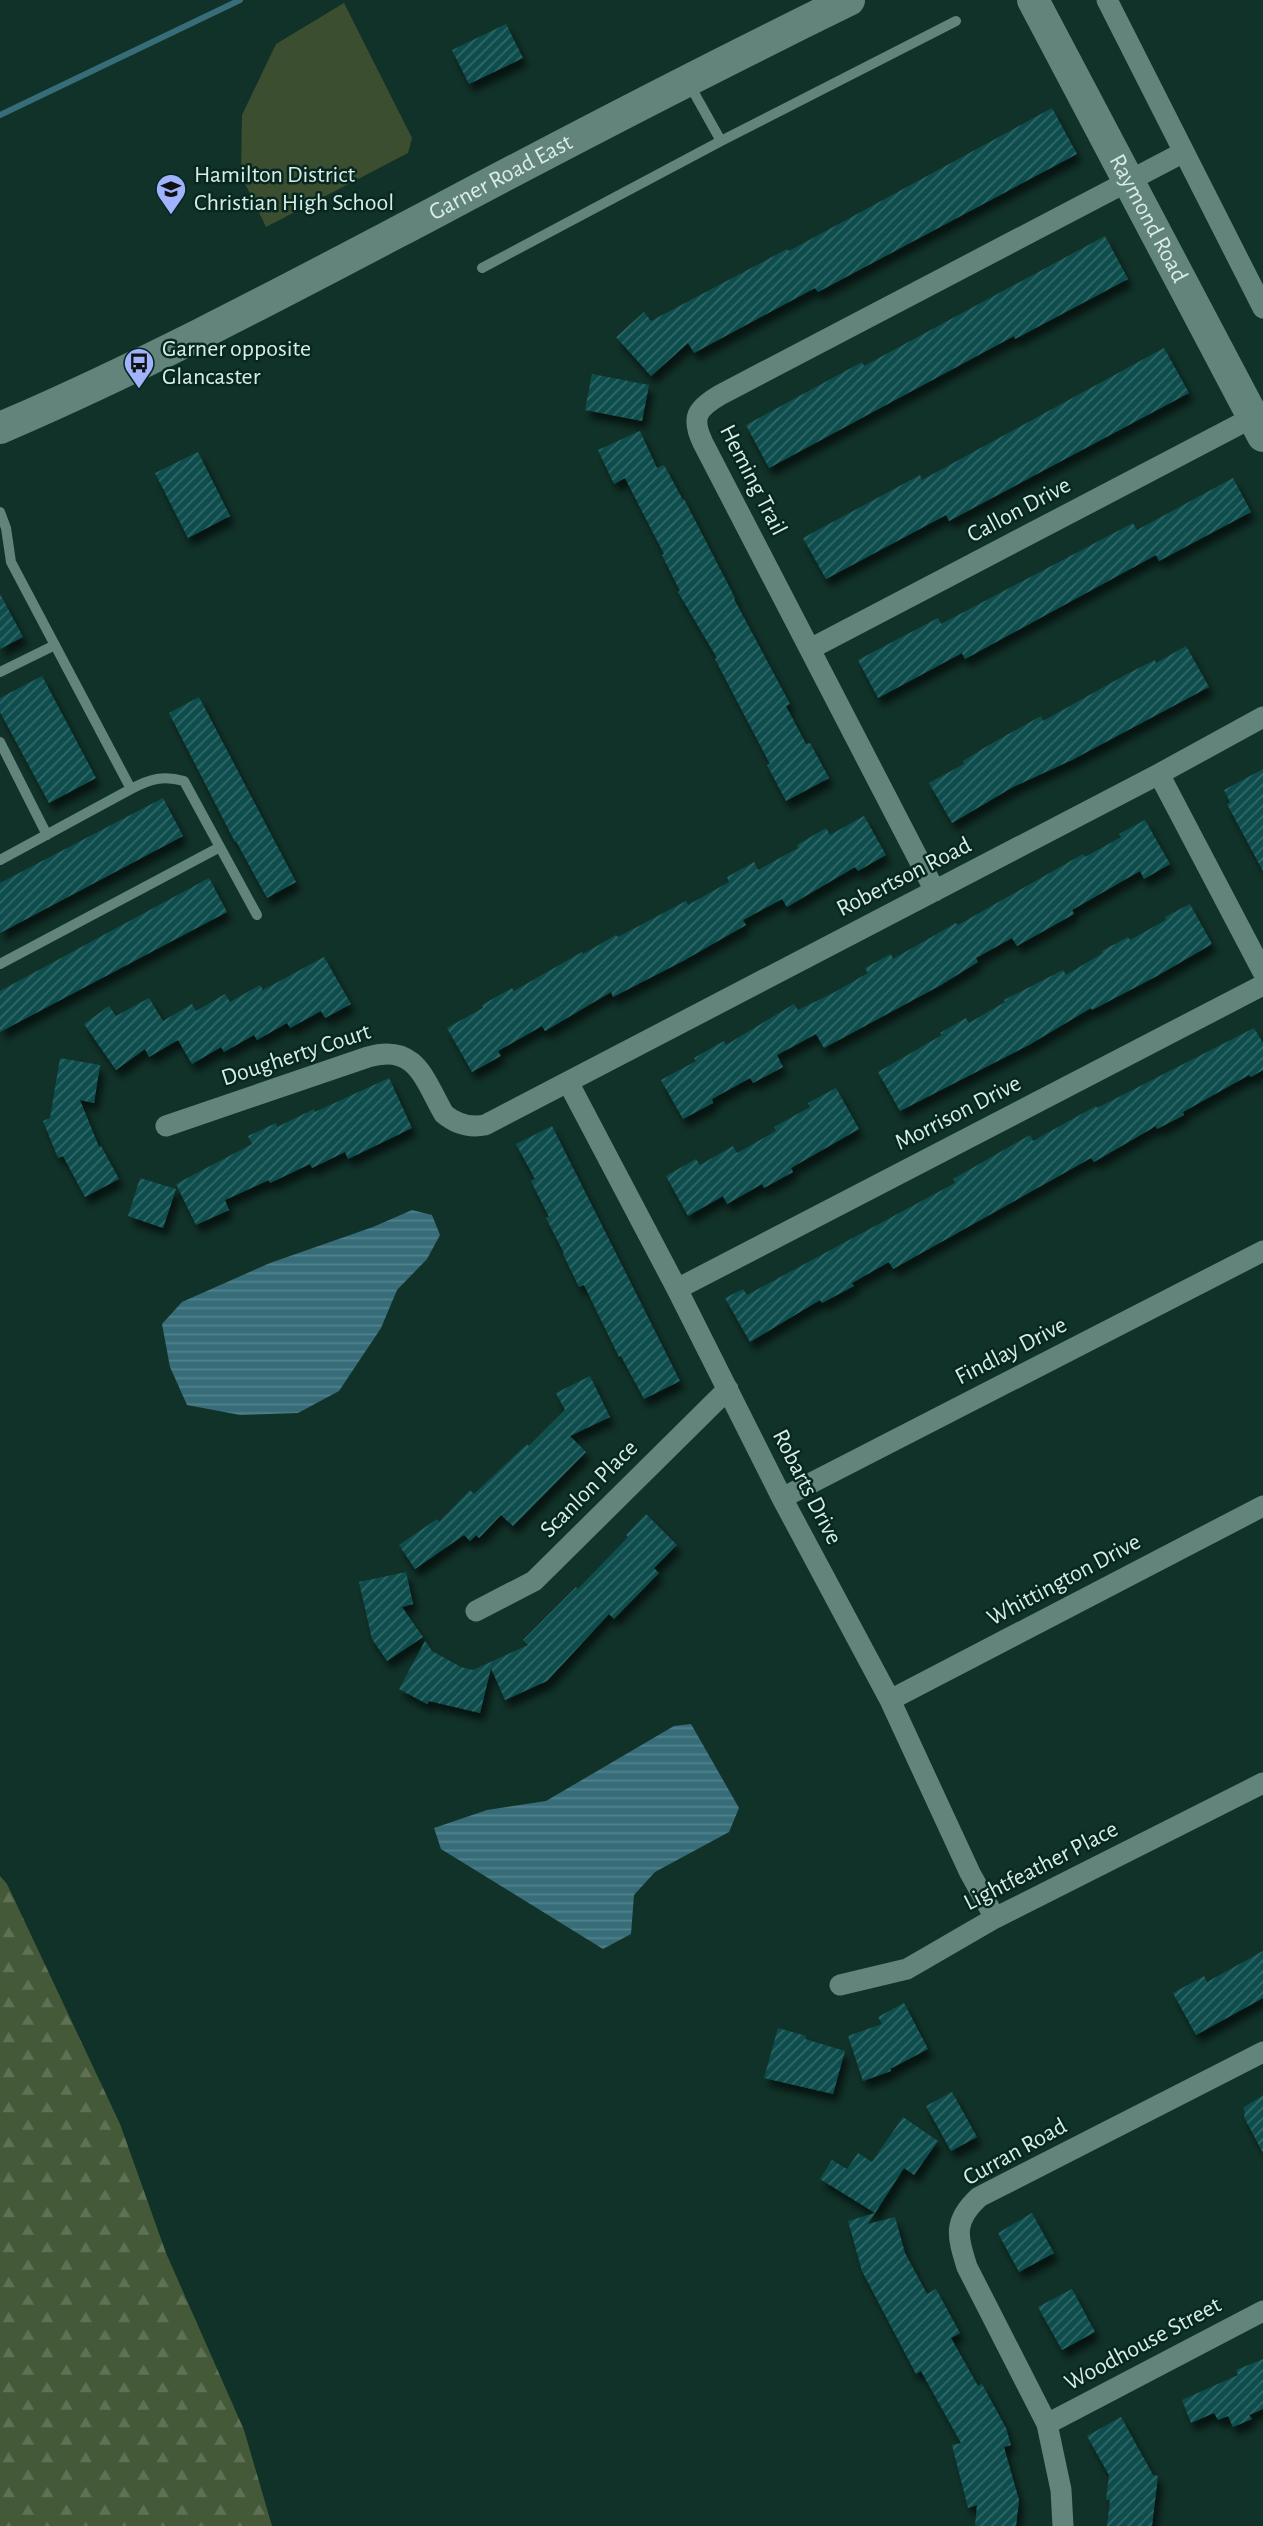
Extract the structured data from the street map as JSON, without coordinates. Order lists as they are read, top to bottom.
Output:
{
  "streets": {
    "main road": ["Garner Road East", "Raymond Road"],
    "street": [
      "Heming Trail",
      "Callon Drive",
      "Robertson Road",
      "Dougherty Court",
      "Morrison Drive",
      "Findlay Drive",
      "Robarts Drive",
      "Scanlon Place",
      "Whittington Drive",
      "Lightfeather Place",
      "Curran Road",
      "Woodhouse Street"
    ]
  },
  "crossings": [
    ["Raymond Road", "Heming Trail"],
    ["Raymond Road", "Callon Drive"],
    ["Heming Trail", "Callon Drive"],
    ["Heming Trail", "Robertson Road"],
    ["Robertson Road", "Dougherty Court"],
    ["Robertson Road", "Robarts Drive"],
    ["Dougherty Court", "Robarts Drive"],
    ["Morrison Drive", "Robarts Drive"],
    ["Findlay Drive", "Robarts Drive"],
    ["Robarts Drive", "Scanlon Place"],
    ["Robarts Drive", "Whittington Drive"],
    ["Robarts Drive", "Lightfeather Place"],
    ["Curran Road", "Woodhouse Street"]
  ],
  "places": {
    "school or university": ["Hamilton District Christian High School"],
    "bus stop": ["Garner opposite Glancaster"]
  }
}
